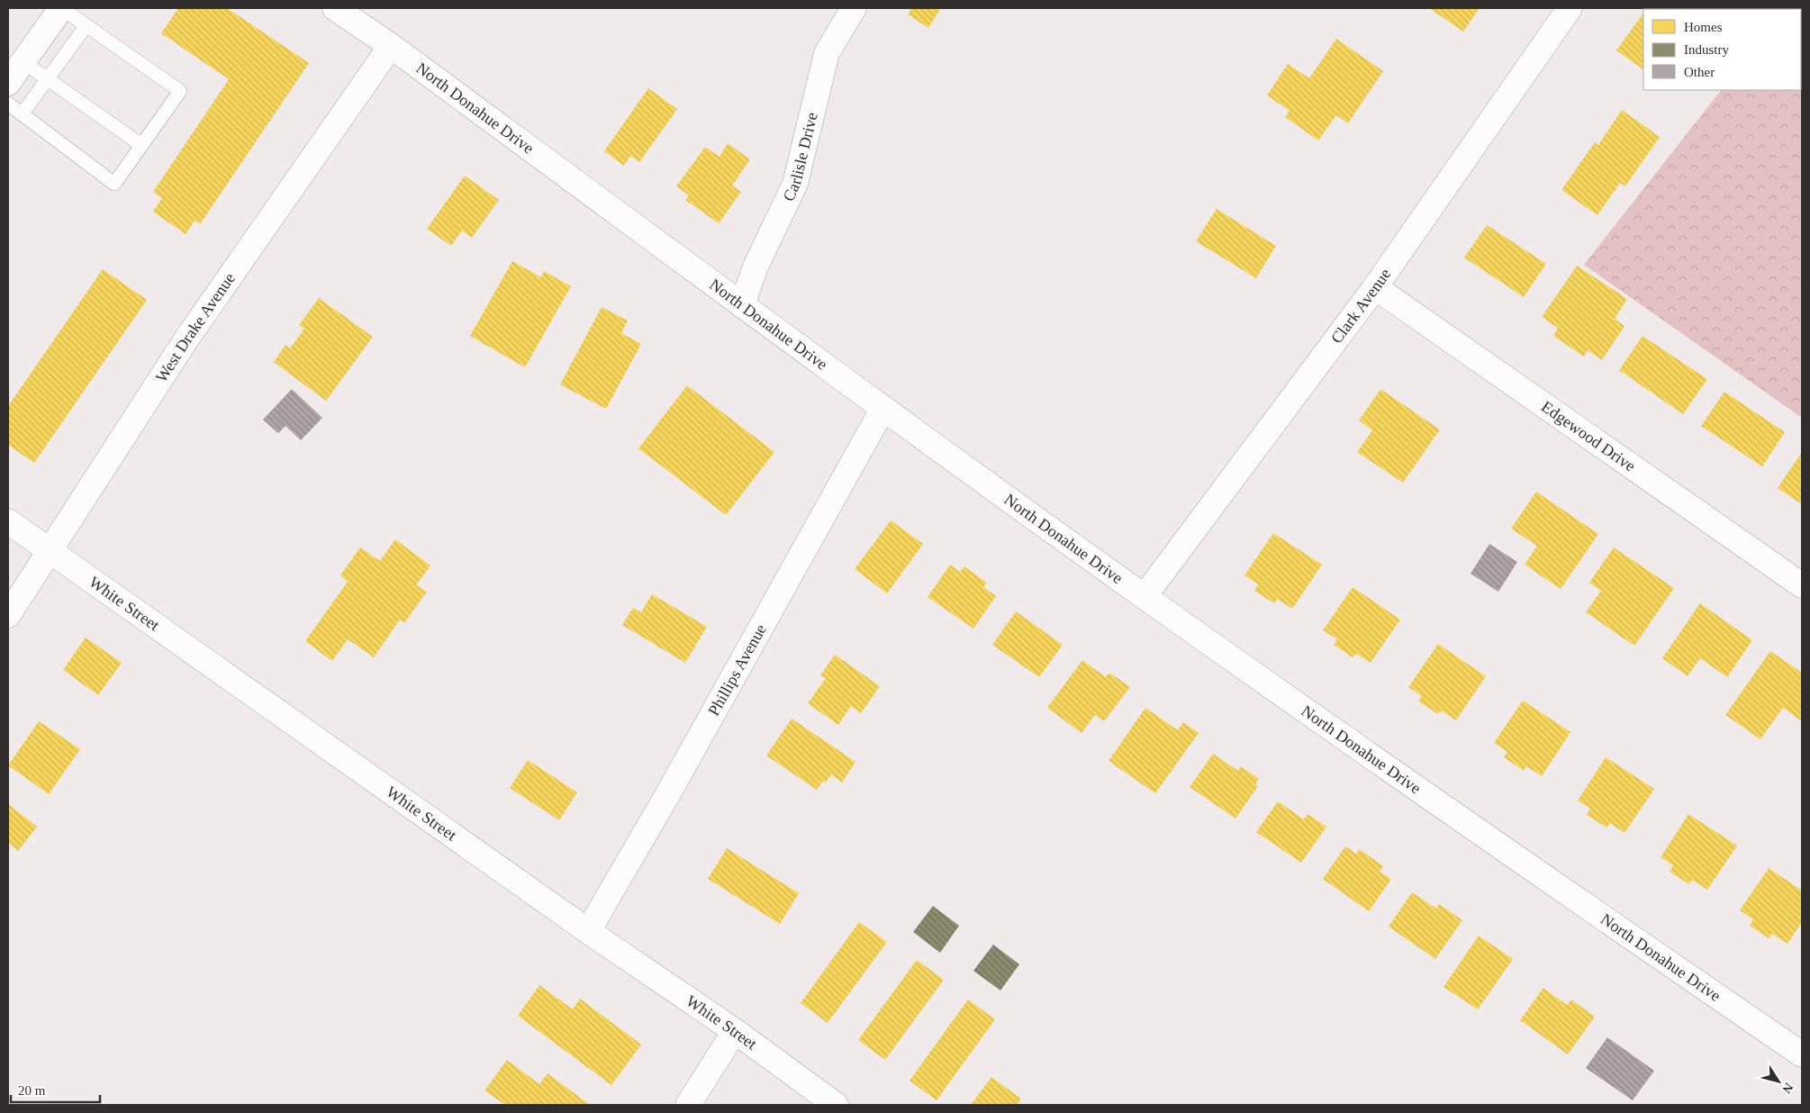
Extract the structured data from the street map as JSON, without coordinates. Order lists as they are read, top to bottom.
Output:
{
  "streets": {
    "street": [
      "North Donahue Drive",
      "Carlisle Drive",
      "Clark Avenue",
      "West Drake Avenue",
      "Edgewood Drive",
      "White Street",
      "Phillips Avenue"
    ]
  },
  "crossings": [
    ["North Donahue Drive", "Carlisle Drive"],
    ["North Donahue Drive", "Clark Avenue"],
    ["North Donahue Drive", "West Drake Avenue"],
    ["North Donahue Drive", "Phillips Avenue"],
    ["Clark Avenue", "Edgewood Drive"],
    ["West Drake Avenue", "White Street"],
    ["White Street", "Phillips Avenue"]
  ],
  "legend": ["Homes", "Industry", "Other"],
  "scale_bar": "20 m",
  "north": "bottom right"
}
